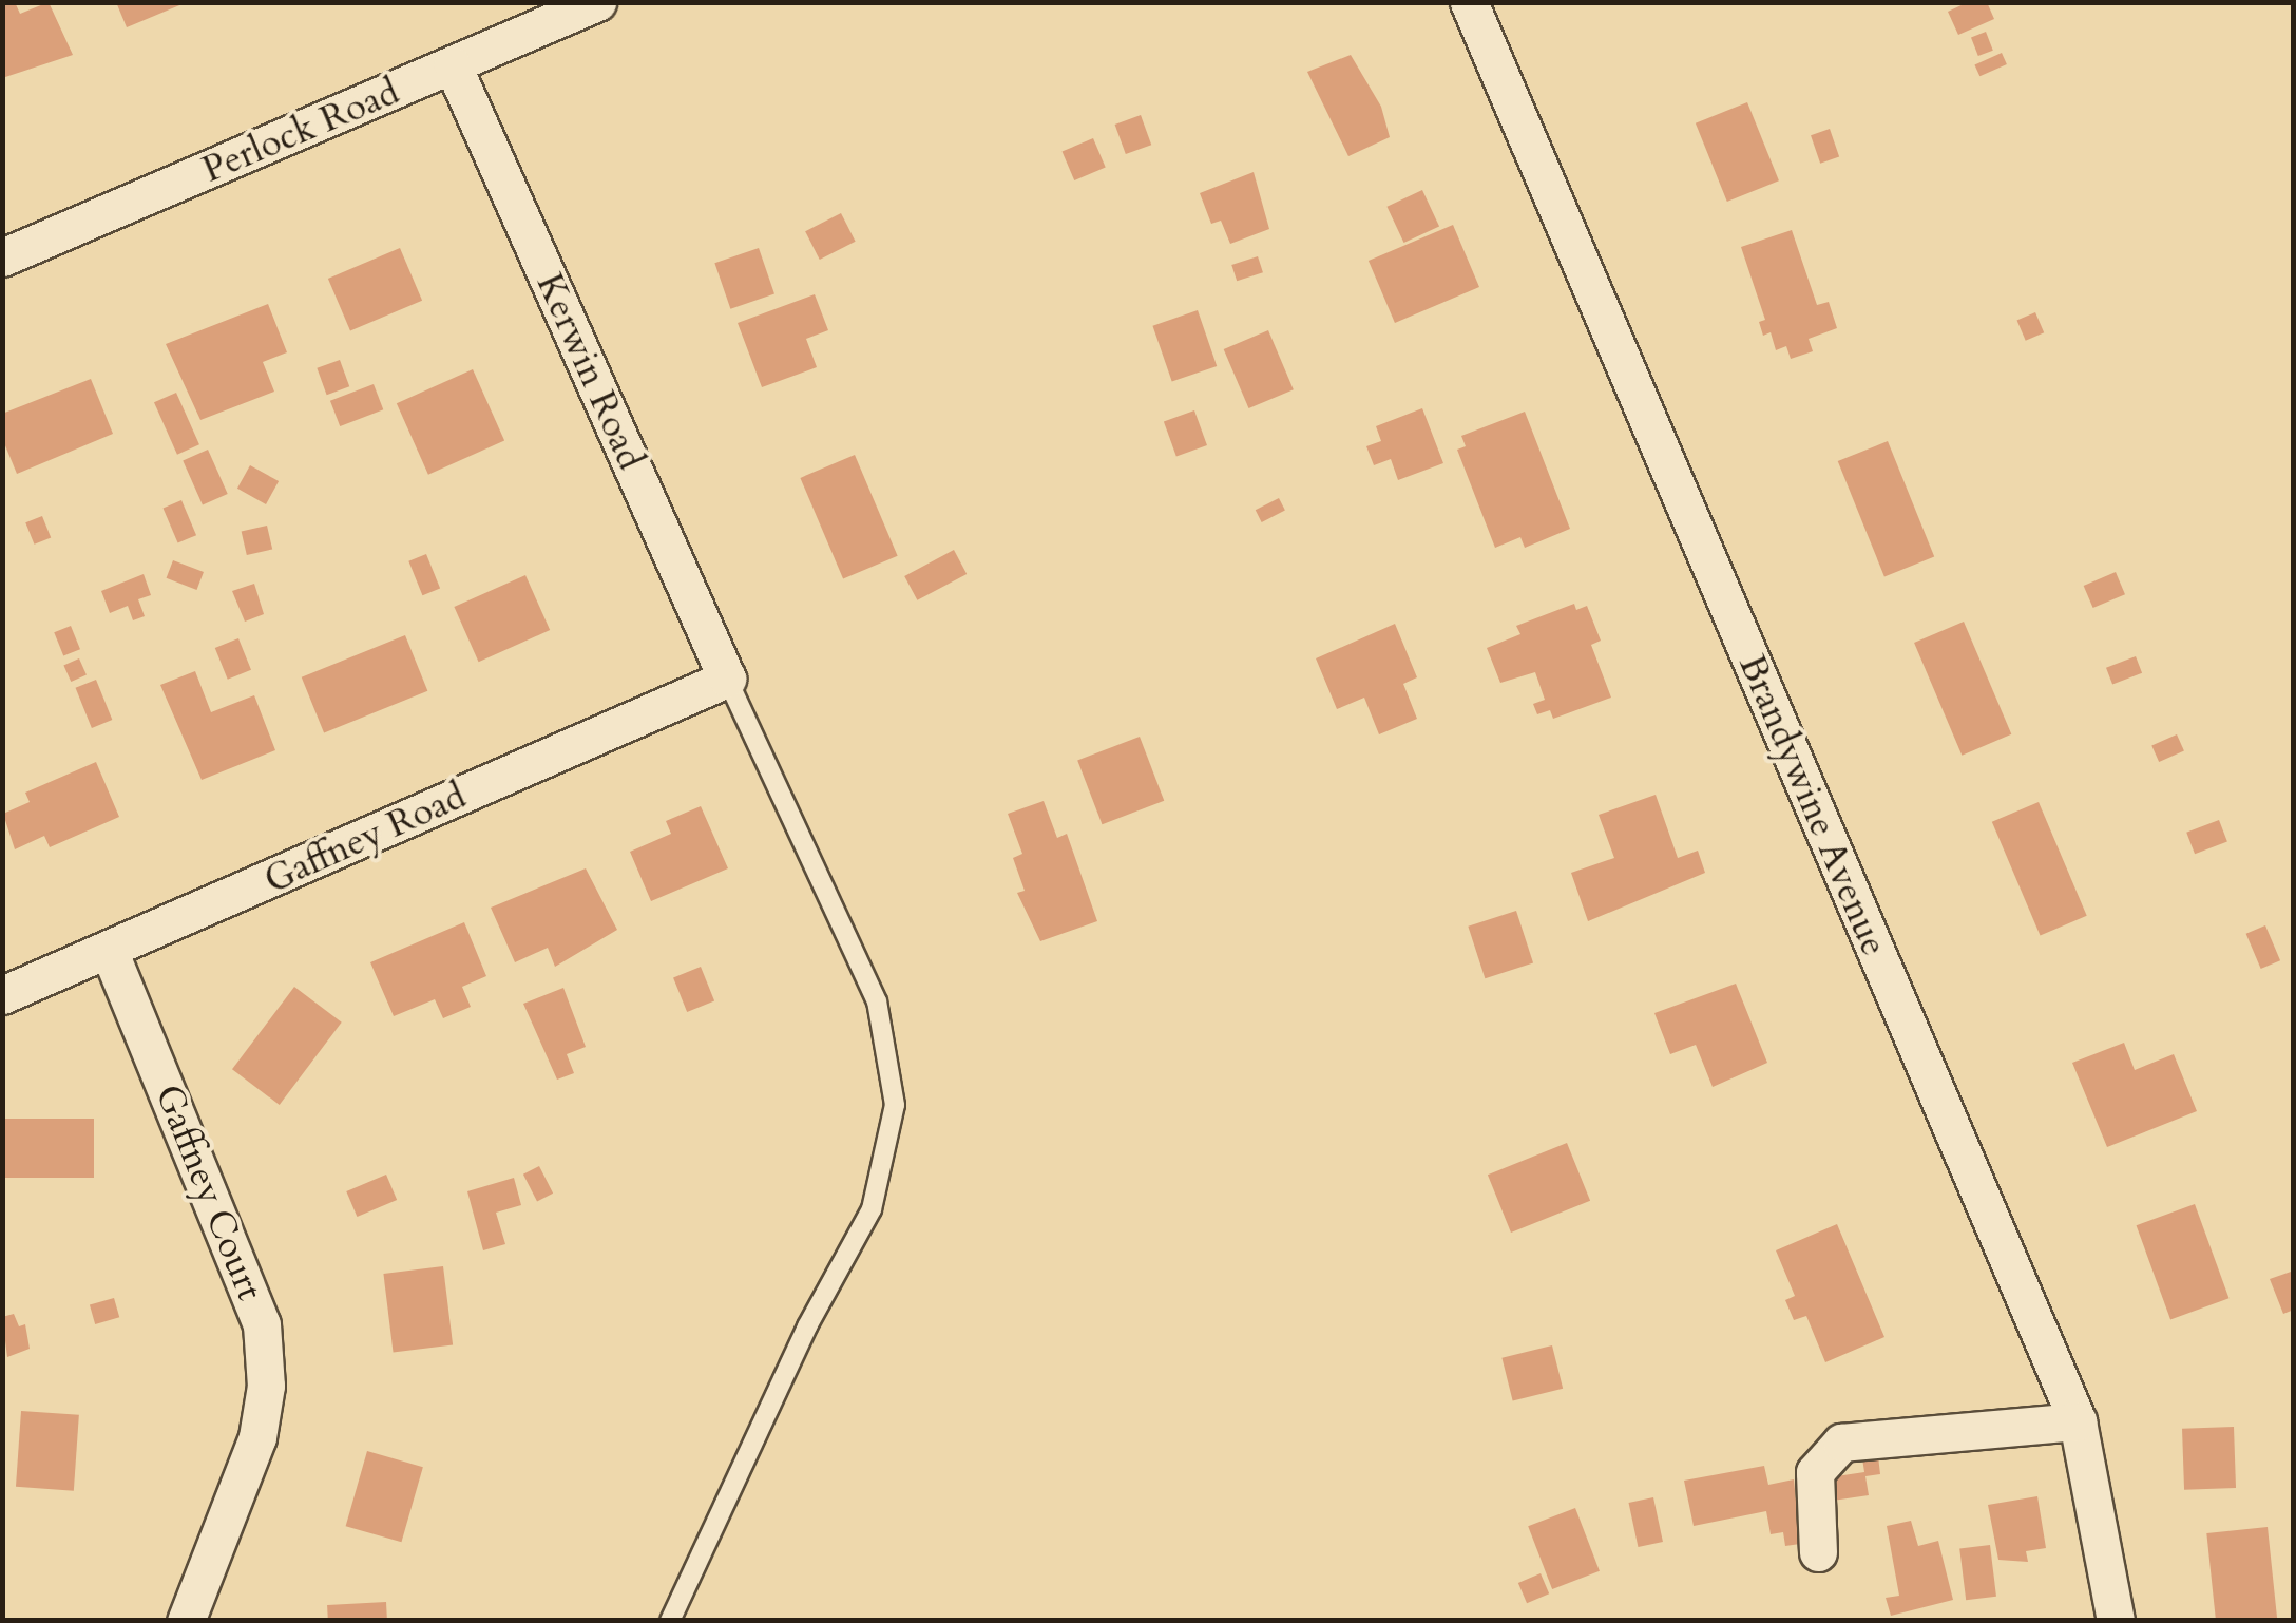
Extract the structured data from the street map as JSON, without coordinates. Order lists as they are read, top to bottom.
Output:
{
  "streets": {
    "street": [
      "Perlock Road",
      "Kerwin Road",
      "Brandywine Avenue",
      "Gaffney Road",
      "Gaffney Court"
    ]
  },
  "crossings": [
    ["Perlock Road", "Kerwin Road"],
    ["Kerwin Road", "Gaffney Road"],
    ["Gaffney Road", "Gaffney Court"]
  ]
}
